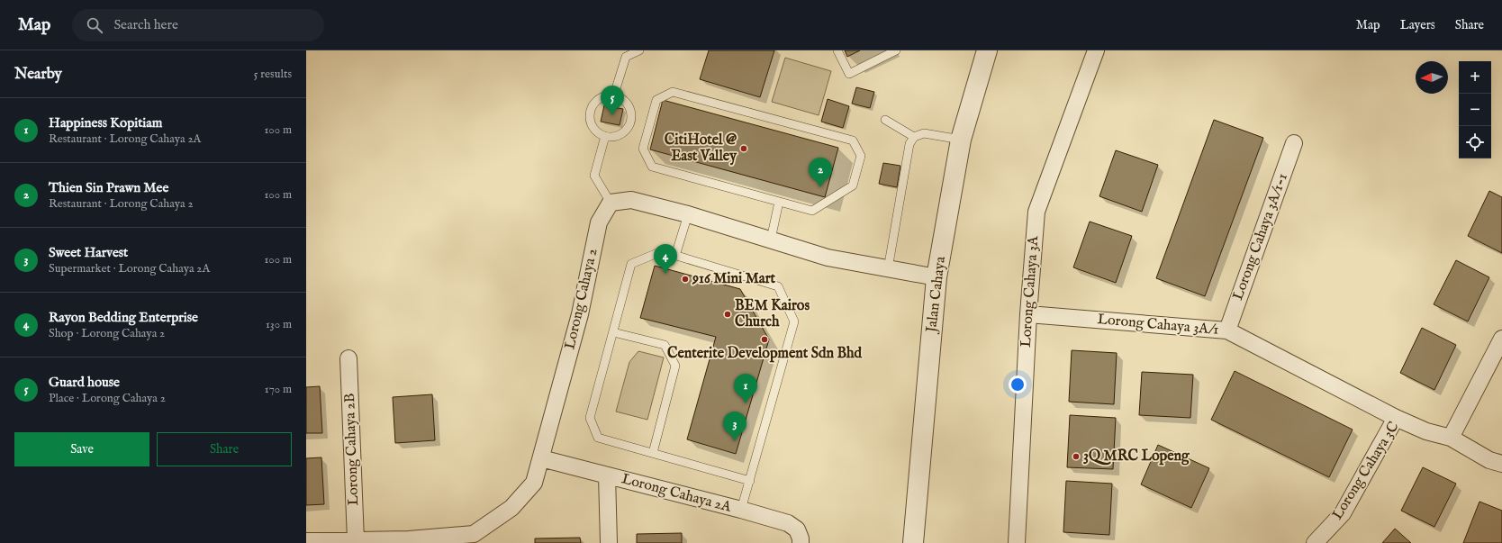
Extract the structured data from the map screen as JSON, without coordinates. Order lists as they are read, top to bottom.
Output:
{
  "streets": {
    "street": [
      "Lorong Cahaya 3A/1-1",
      "Lorong Cahaya 3A",
      "Jalan Cahaya",
      "Lorong Cahaya 2",
      "Lorong Cahaya 3A/1",
      "Lorong Cahaya 2B",
      "Lorong Cahaya 3C",
      "Lorong Cahaya 2A"
    ]
  },
  "crossings": [
    ["Lorong Cahaya 3A/1-1", "Lorong Cahaya 3A/1"],
    ["Lorong Cahaya 3A", "Lorong Cahaya 3A/1"],
    ["Lorong Cahaya 2", "Lorong Cahaya 2B"],
    ["Lorong Cahaya 2", "Lorong Cahaya 2A"],
    ["Lorong Cahaya 3A/1", "Lorong Cahaya 3C"]
  ],
  "places": [
    "CitiHotel @ East Valley",
    "916 Mini Mart",
    "BEM Kairos Church",
    "Centerite Development Sdn Bhd",
    "3Q MRC Lopeng"
  ],
  "north": "left",
  "page": {
    "header": "Map",
    "search": "Search here",
    "nav": ["Map", "Layers", "Share"],
    "heading": ["Nearby", "5 results"],
    "map_buttons": ["+", "−"],
    "pins": [
      "5",
      "2",
      "4",
      "1",
      "3"
    ],
    "list": [
      {
        "mark": "1",
        "name": "Happiness Kopitiam",
        "note": "Restaurant · Lorong Cahaya 2A",
        "value": "100 m"
      },
      {
        "mark": "2",
        "name": "Thien Sin Prawn Mee",
        "note": "Restaurant · Lorong Cahaya 2",
        "value": "100 m"
      },
      {
        "mark": "3",
        "name": "Sweet Harvest",
        "note": "Supermarket · Lorong Cahaya 2A",
        "value": "100 m"
      },
      {
        "mark": "4",
        "name": "Rayon Bedding Enterprise",
        "note": "Shop · Lorong Cahaya 2",
        "value": "130 m"
      },
      {
        "mark": "5",
        "name": "Guard house",
        "note": "Place · Lorong Cahaya 2",
        "value": "170 m"
      }
    ],
    "buttons": ["Save", "Share"]
  }
}
